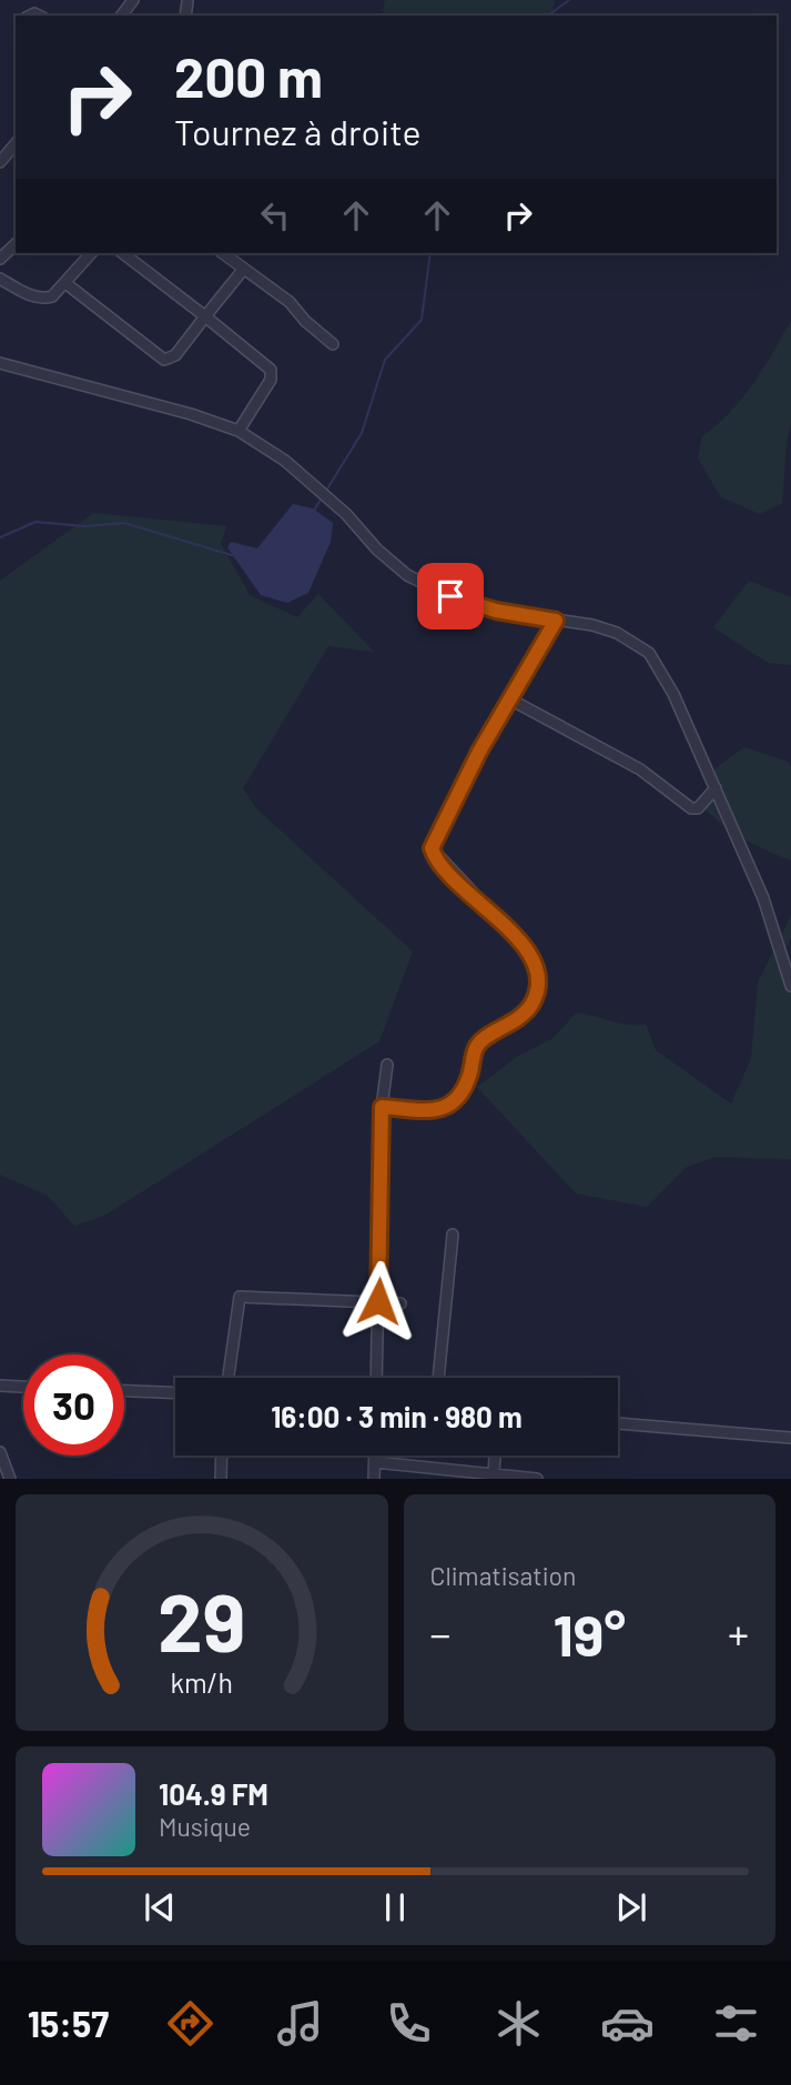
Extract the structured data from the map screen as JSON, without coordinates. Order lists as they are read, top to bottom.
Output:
{
  "page": {
    "turn": ["200 m", "Tournez à droite"],
    "limit": "30",
    "trip": "16:00 · 3 min · 980 m",
    "tile": "Climatisation",
    "heat": ["−", "19°", "+"],
    "song": ["104.9 FM", "Musique"],
    "tabs": "15:57",
    "gauge": ["29", "km/h"]
  }
}
